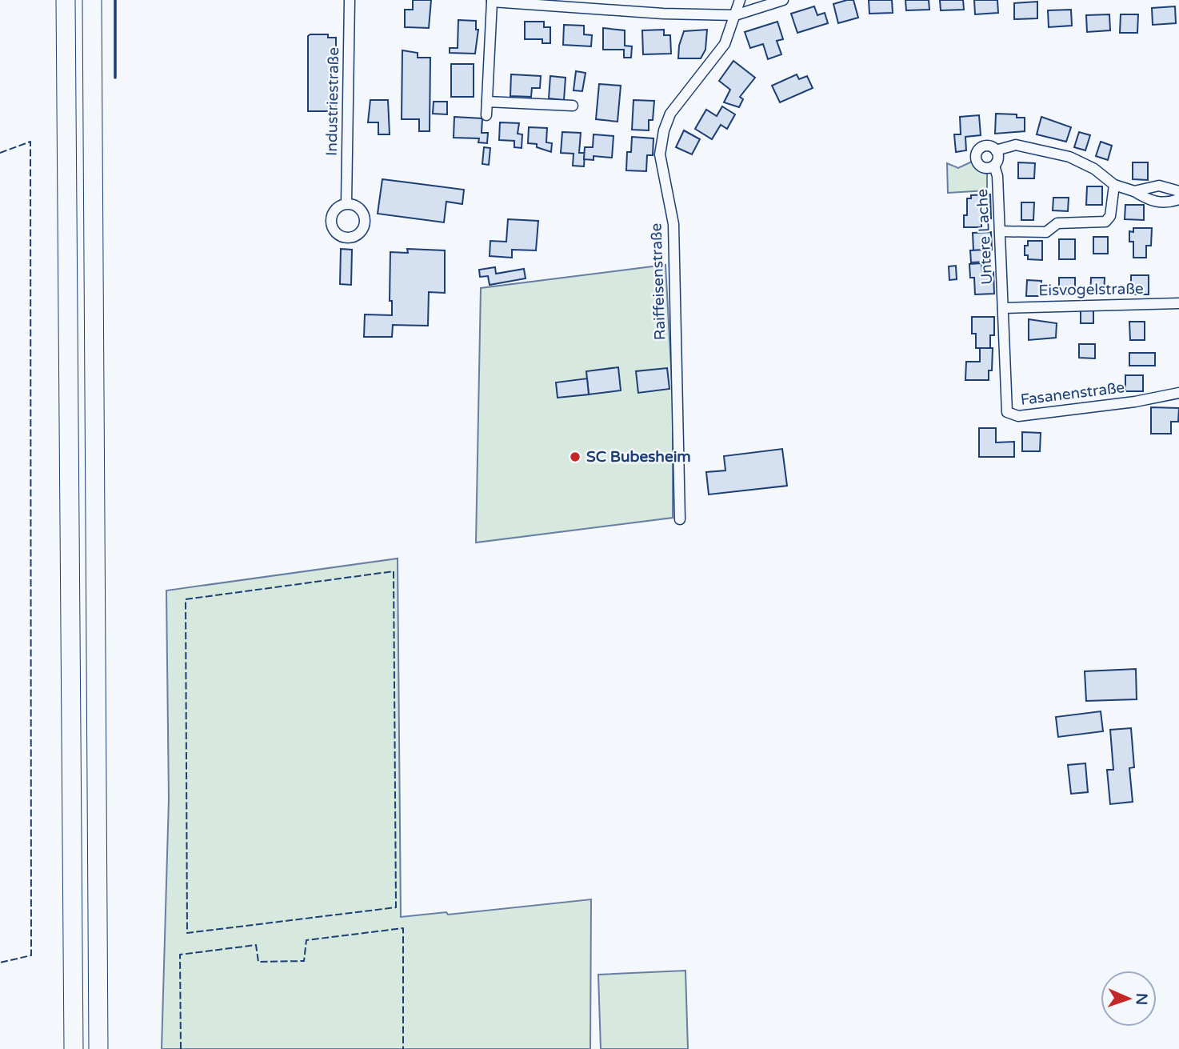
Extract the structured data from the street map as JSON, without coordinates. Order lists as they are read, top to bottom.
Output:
{
  "streets": {
    "street": [
      "Industriestraße",
      "Untere Lache",
      "Raiffeisenstraße",
      "Eisvogelstraße",
      "Fasanenstraße"
    ]
  },
  "crossings": [
    ["Untere Lache", "Eisvogelstraße"],
    ["Untere Lache", "Fasanenstraße"],
    ["Eisvogelstraße", "Fasanenstraße"]
  ],
  "places": ["SC Bubesheim"],
  "north": "right"
}
